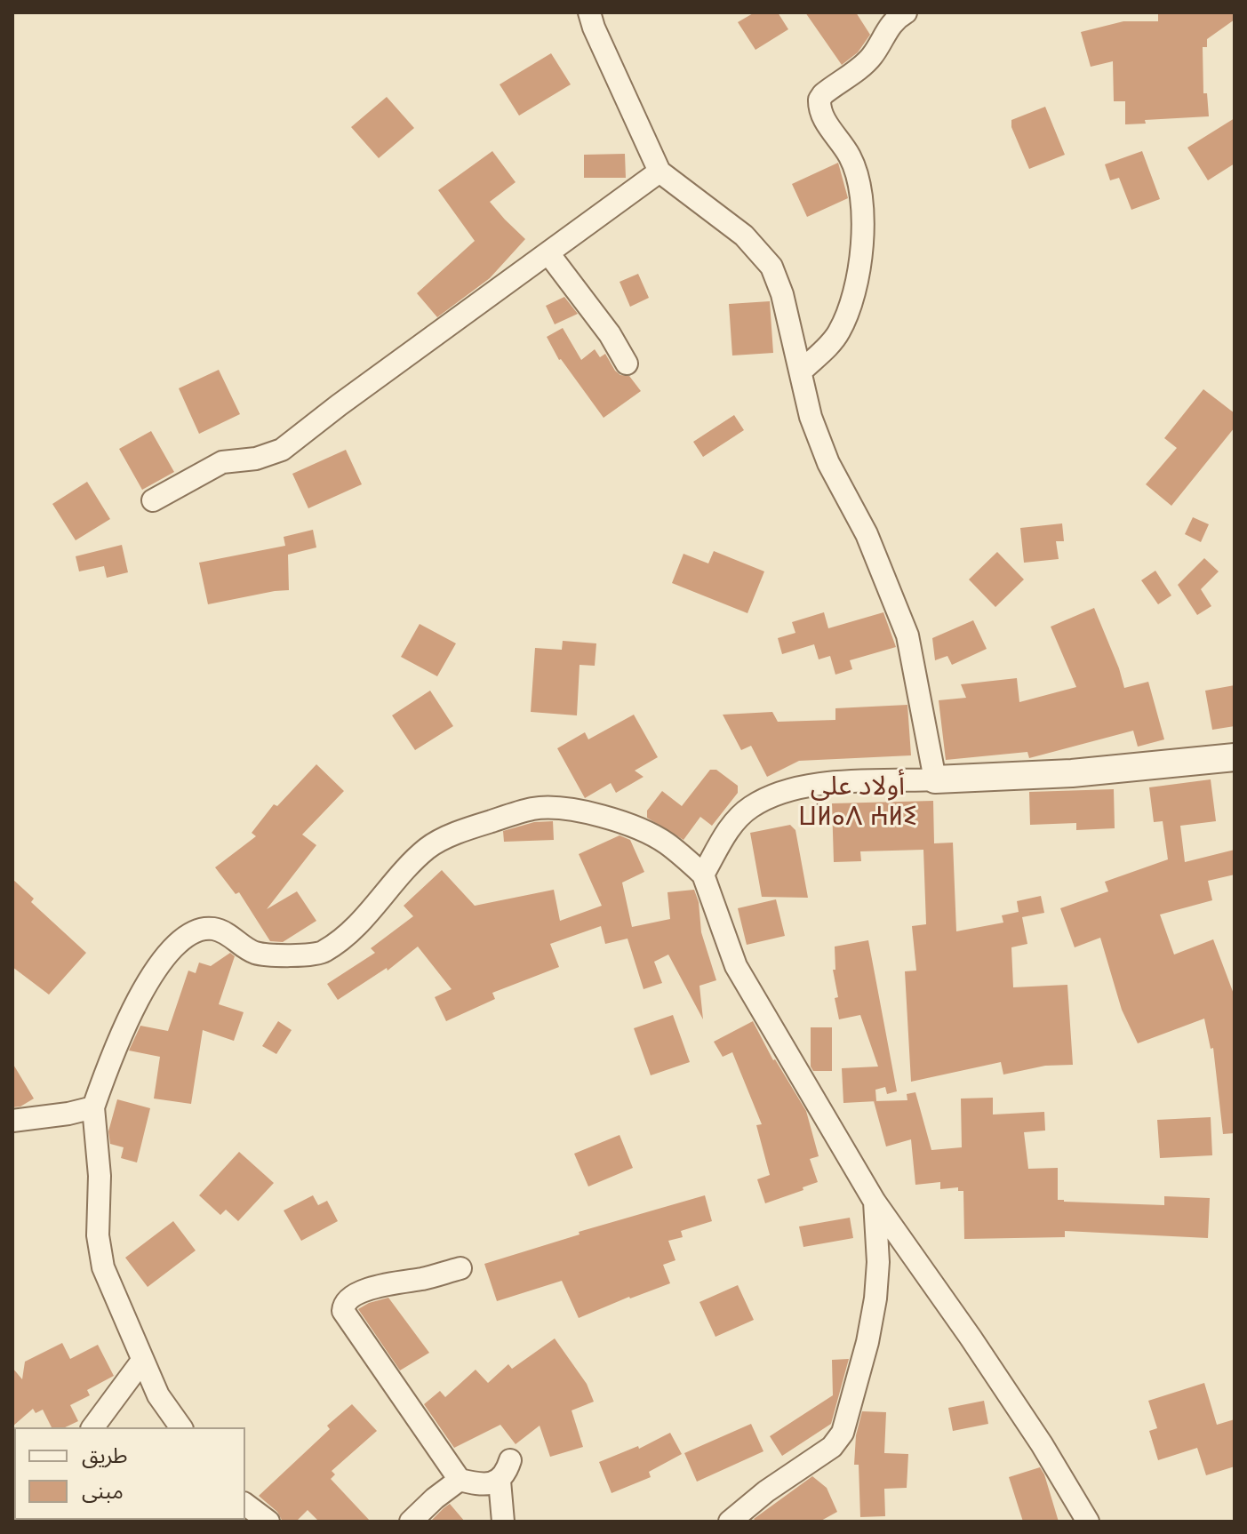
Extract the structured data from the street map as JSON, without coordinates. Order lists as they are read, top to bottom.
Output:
{
  "districts": ["أولاد علي ⵡⵍⴰⴷ ⵄⵍⵉ"],
  "legend": ["طريق", "مبنى"]
}
